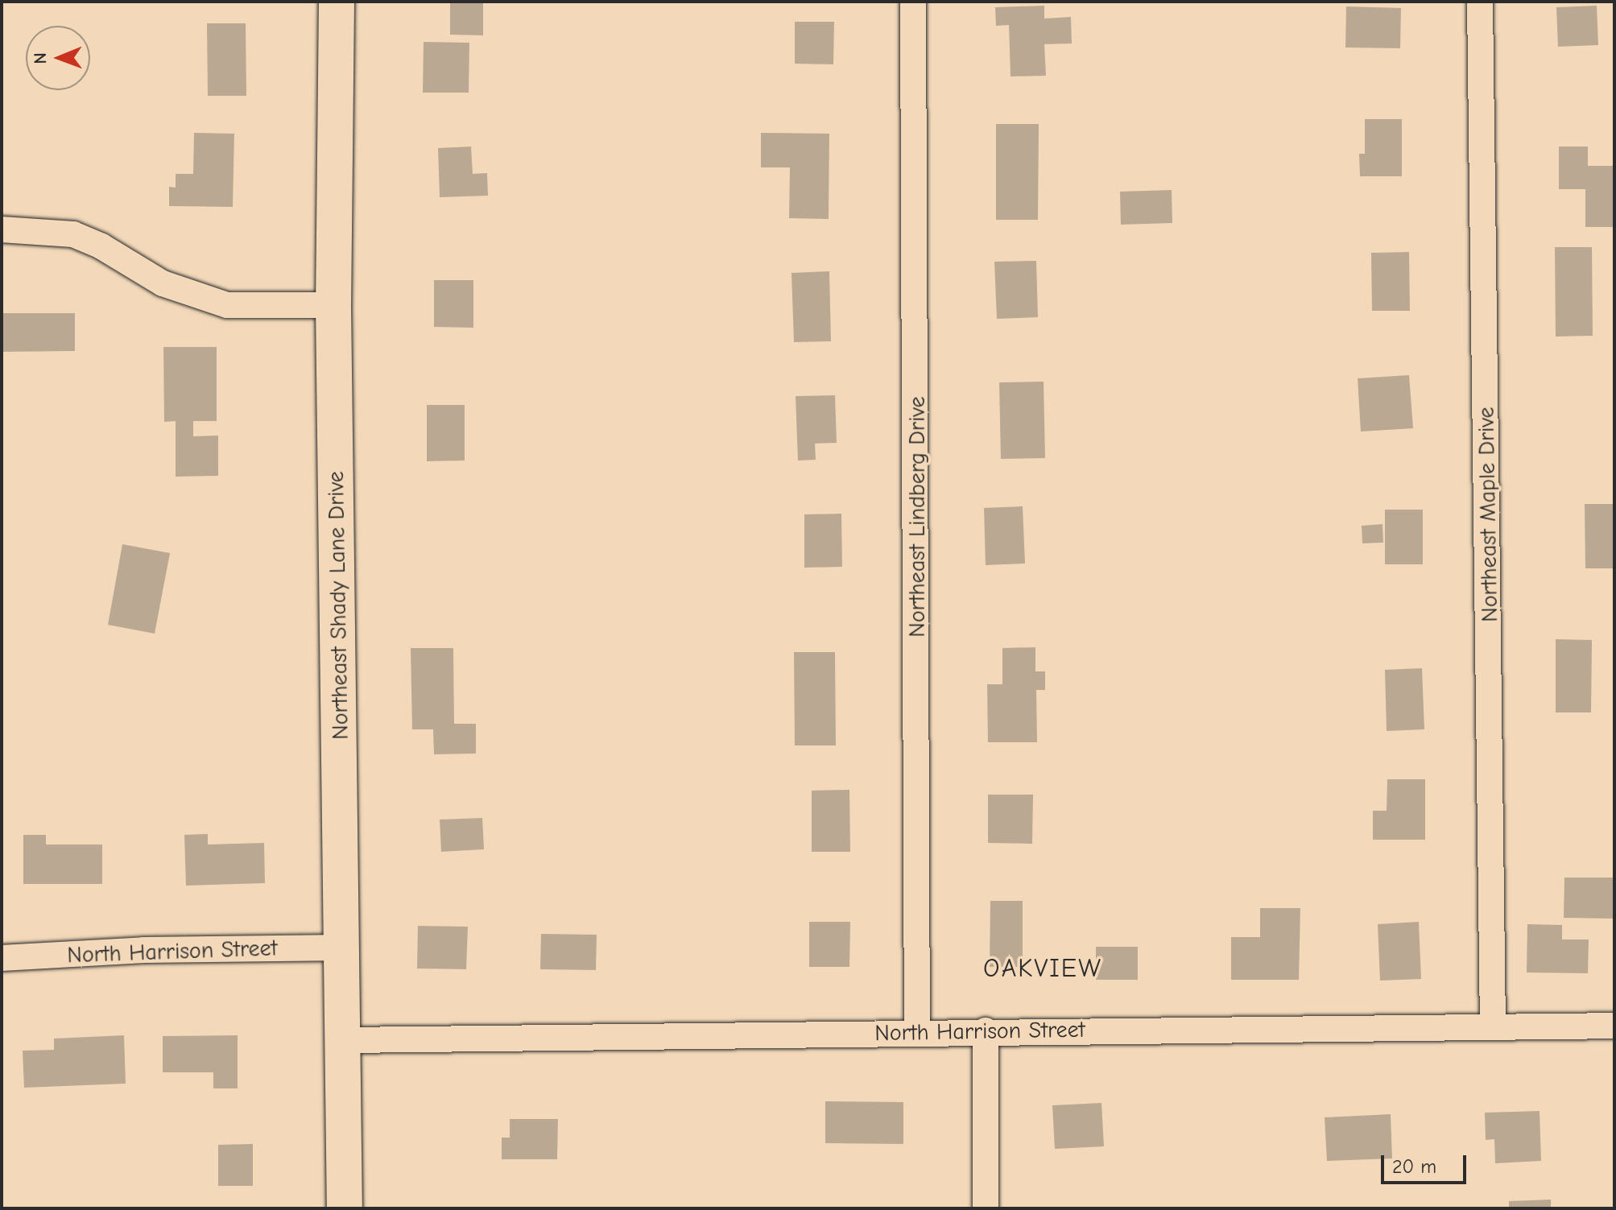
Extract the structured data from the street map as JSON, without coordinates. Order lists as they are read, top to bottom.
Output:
{
  "streets": {
    "street": [
      "Northeast Maple Drive",
      "Northeast Lindberg Drive",
      "Northeast Shady Lane Drive",
      "North Harrison Street"
    ]
  },
  "crossings": [
    ["Northeast Maple Drive", "North Harrison Street"],
    ["Northeast Lindberg Drive", "North Harrison Street"],
    ["Northeast Shady Lane Drive", "North Harrison Street"]
  ],
  "districts": ["OAKVIEW"],
  "scale_bar": "20 m",
  "north": "left"
}
